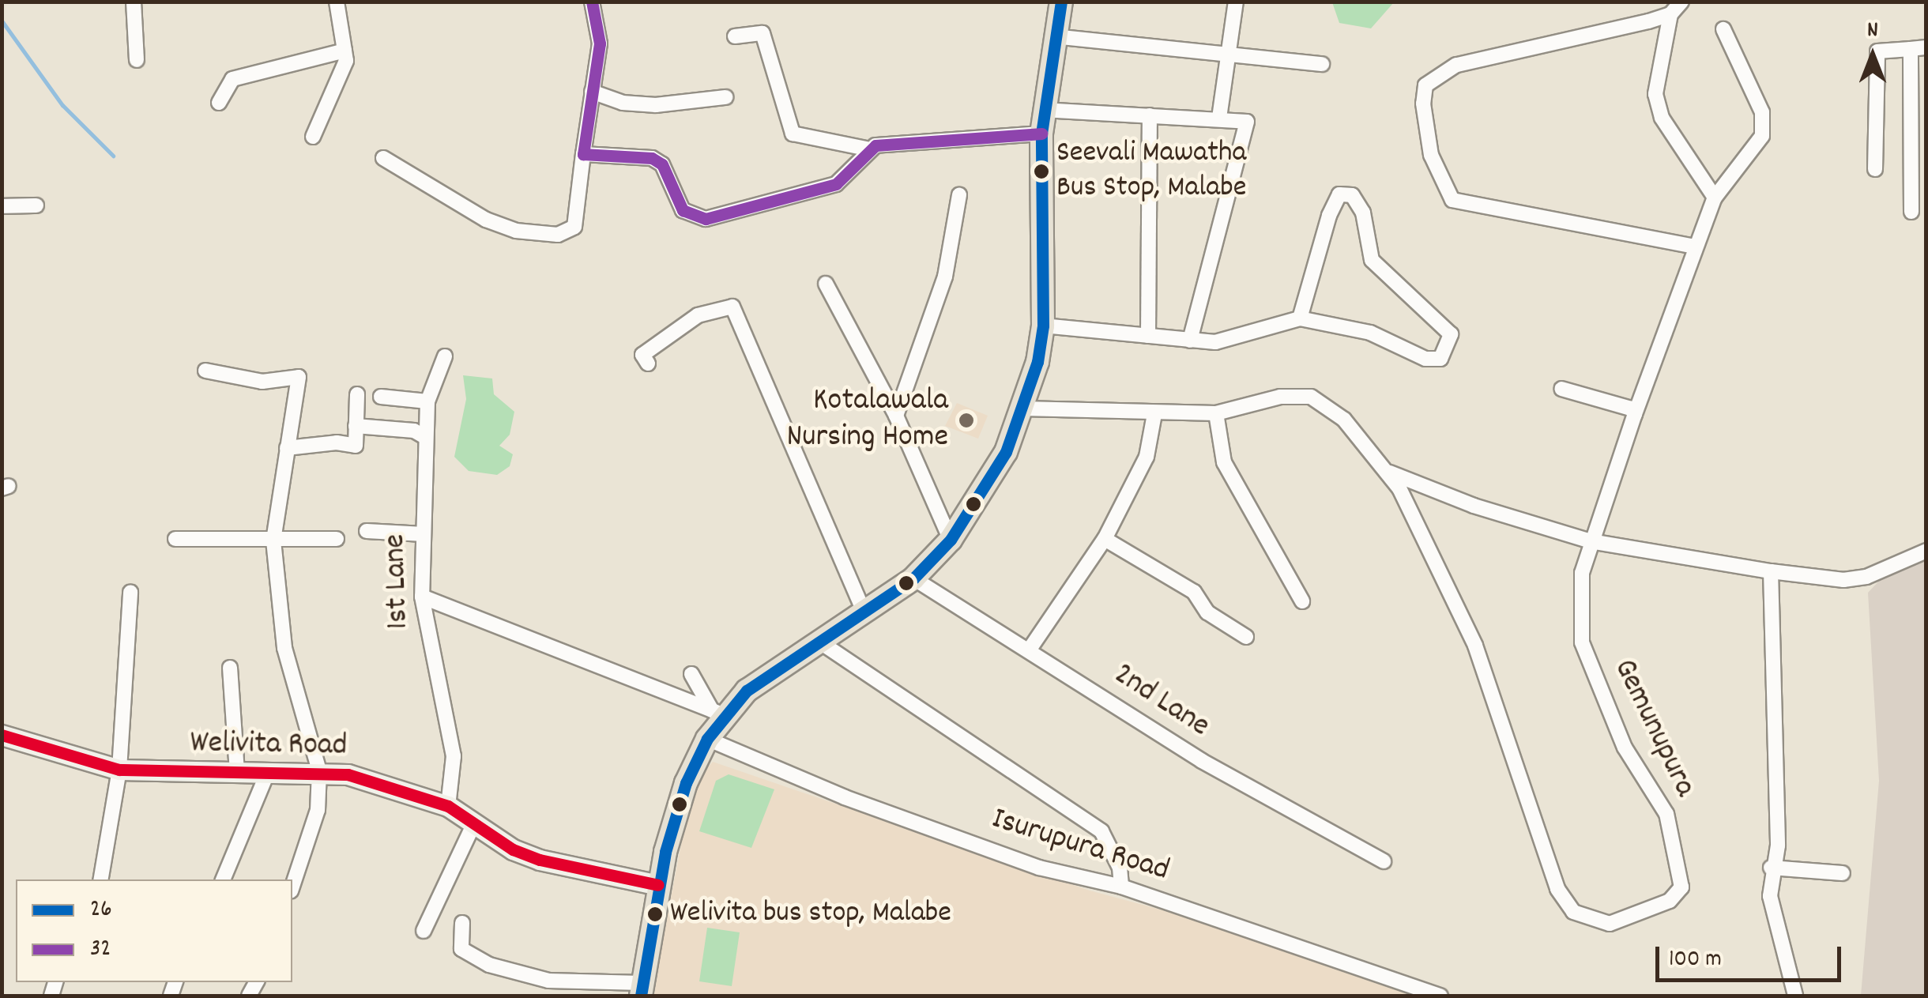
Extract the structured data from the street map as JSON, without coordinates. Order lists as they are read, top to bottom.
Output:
{
  "streets": {
    "street": [
      "1st Lane",
      "2nd Lane",
      "Gemunupura",
      "Welivita Road",
      "Isurupura Road"
    ]
  },
  "crossings": [
    ["1st Lane", "Welivita Road"]
  ],
  "places": ["Seevali Mawatha Bus Stop, Malabe", "Kotalawala Nursing Home", "Welivita bus stop, Malabe"],
  "lines": ["transit line 26", "transit line 32"],
  "legend": ["26", "32"],
  "scale_bar": "100 m",
  "north": "top"
}
